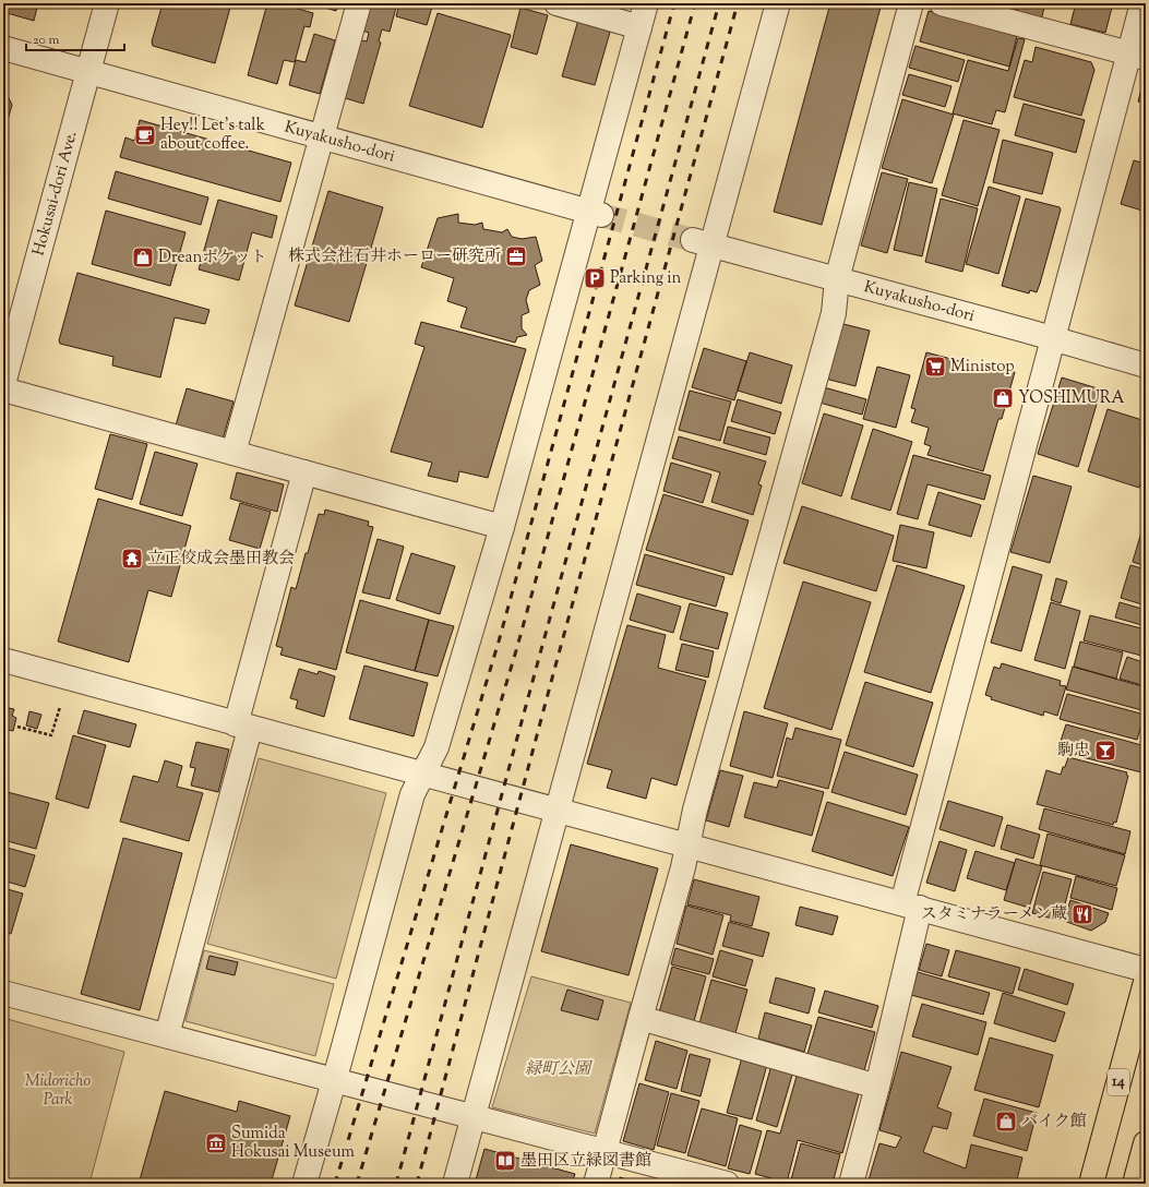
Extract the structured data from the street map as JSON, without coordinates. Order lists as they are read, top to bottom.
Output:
{
  "streets": {
    "highway": ["14"],
    "street": ["Kuyakusho-dori", "Hokusai-dori Ave."]
  },
  "crossings": [
    ["Kuyakusho-dori", "Hokusai-dori Ave."]
  ],
  "parks": ["緑町公園", "Midoricho Park"],
  "places": {
    "cafe": ["Hey!! Let's talk about coffee."],
    "office": ["株式会社石井ホーロー研究所"],
    "shop": ["Dreanポケット", "YOSHIMURA", "バイク館"],
    "parking": ["Parking in"],
    "supermarket": ["Ministop"],
    "temple": ["立正佼成会墨田教会"],
    "bar": ["駒忠"],
    "restaurant": ["スタミナラーメン蔵"],
    "museum": ["Sumida Hokusai Museum"],
    "library": ["墨田区立緑図書館"]
  },
  "scale_bar": "20 m"
}
